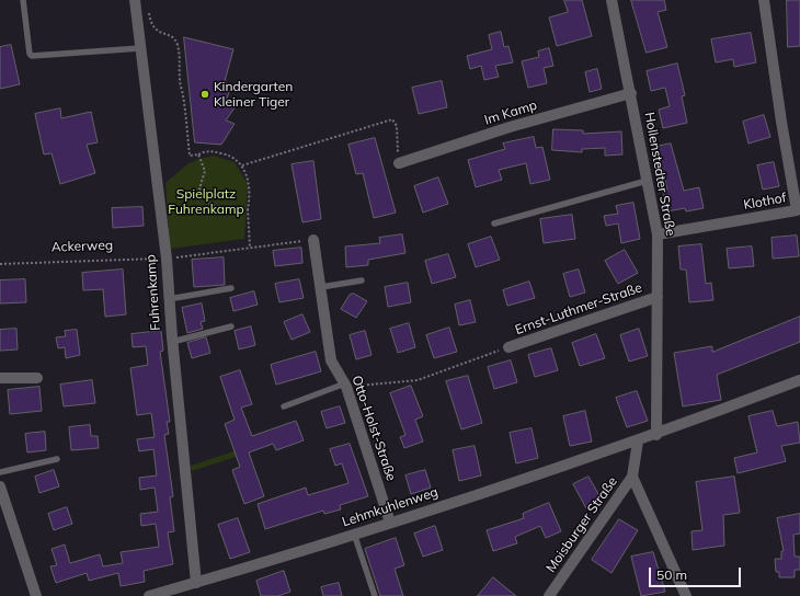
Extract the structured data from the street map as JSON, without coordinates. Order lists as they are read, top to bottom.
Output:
{
  "streets": {
    "street": [
      "Im Kamp",
      "Hollenstedter Straße",
      "Klothof",
      "Fuhrenkamp",
      "Ernst-Luthmer-Straße",
      "Otto-Holst-Straße",
      "Lehmkuhlenweg",
      "Moisburger Straße"
    ],
    "path": ["Ackerweg"]
  },
  "crossings": [
    ["Im Kamp", "Hollenstedter Straße"],
    ["Hollenstedter Straße", "Klothof"],
    ["Hollenstedter Straße", "Ernst-Luthmer-Straße"],
    ["Hollenstedter Straße", "Lehmkuhlenweg"],
    ["Ackerweg", "Fuhrenkamp"],
    ["Ackerweg", "Otto-Holst-Straße"],
    ["Fuhrenkamp", "Lehmkuhlenweg"],
    ["Otto-Holst-Straße", "Lehmkuhlenweg"],
    ["Lehmkuhlenweg", "Moisburger Straße"]
  ],
  "parks": ["Spielplatz Fuhrenkamp"],
  "places": ["Kindergarten Kleiner Tiger"],
  "scale_bar": "50 m"
}
